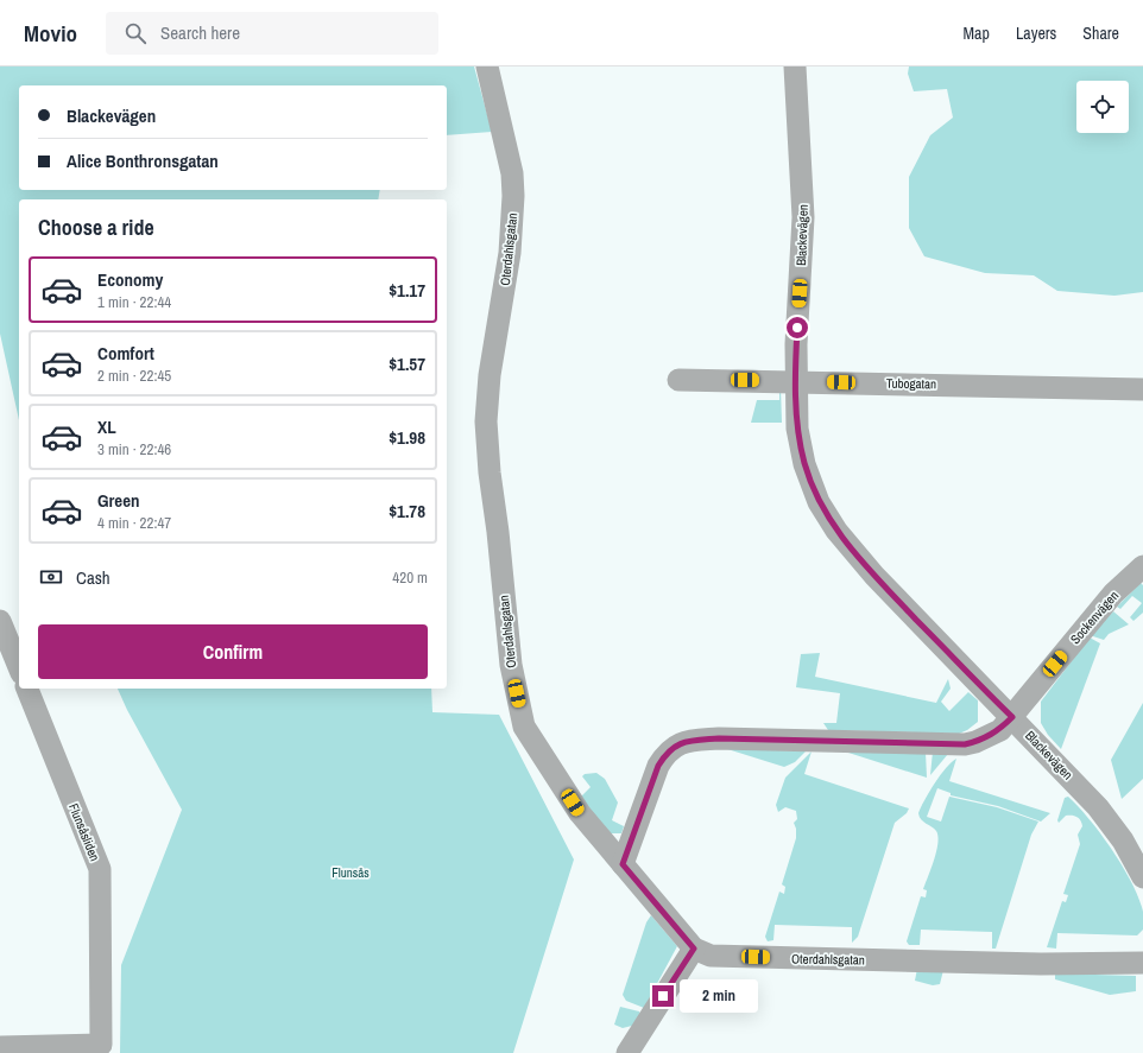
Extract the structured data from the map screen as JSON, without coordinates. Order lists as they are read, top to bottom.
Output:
{
  "streets": {
    "street": [
      "Blackevägen",
      "Oterdahlsgatan",
      "Tubogatan",
      "Sockenvägen",
      "Flunsåsliden"
    ]
  },
  "crossings": [
    ["Blackevägen", "Tubogatan"],
    ["Blackevägen", "Sockenvägen"],
    ["Oterdahlsgatan", "Sockenvägen"]
  ],
  "parks": ["Flunsås"],
  "page": {
    "header": "Movio",
    "search": "Search here",
    "nav": ["Map", "Layers", "Share"],
    "banner": ["Blackevägen", "Alice Bonthronsgatan"],
    "heading": "Choose a ride",
    "list": [
      {
        "name": "Economy",
        "note": "1 min · 22:44",
        "value": "$1.17"
      },
      {
        "name": "Comfort",
        "note": "2 min · 22:45",
        "value": "$1.57"
      },
      {
        "name": "XL",
        "note": "3 min · 22:46",
        "value": "$1.98"
      },
      {
        "name": "Green",
        "note": "4 min · 22:47",
        "value": "$1.78"
      }
    ],
    "pay": ["Cash", "420 m"],
    "buttons": "Confirm",
    "bubble": "2 min"
  }
}
